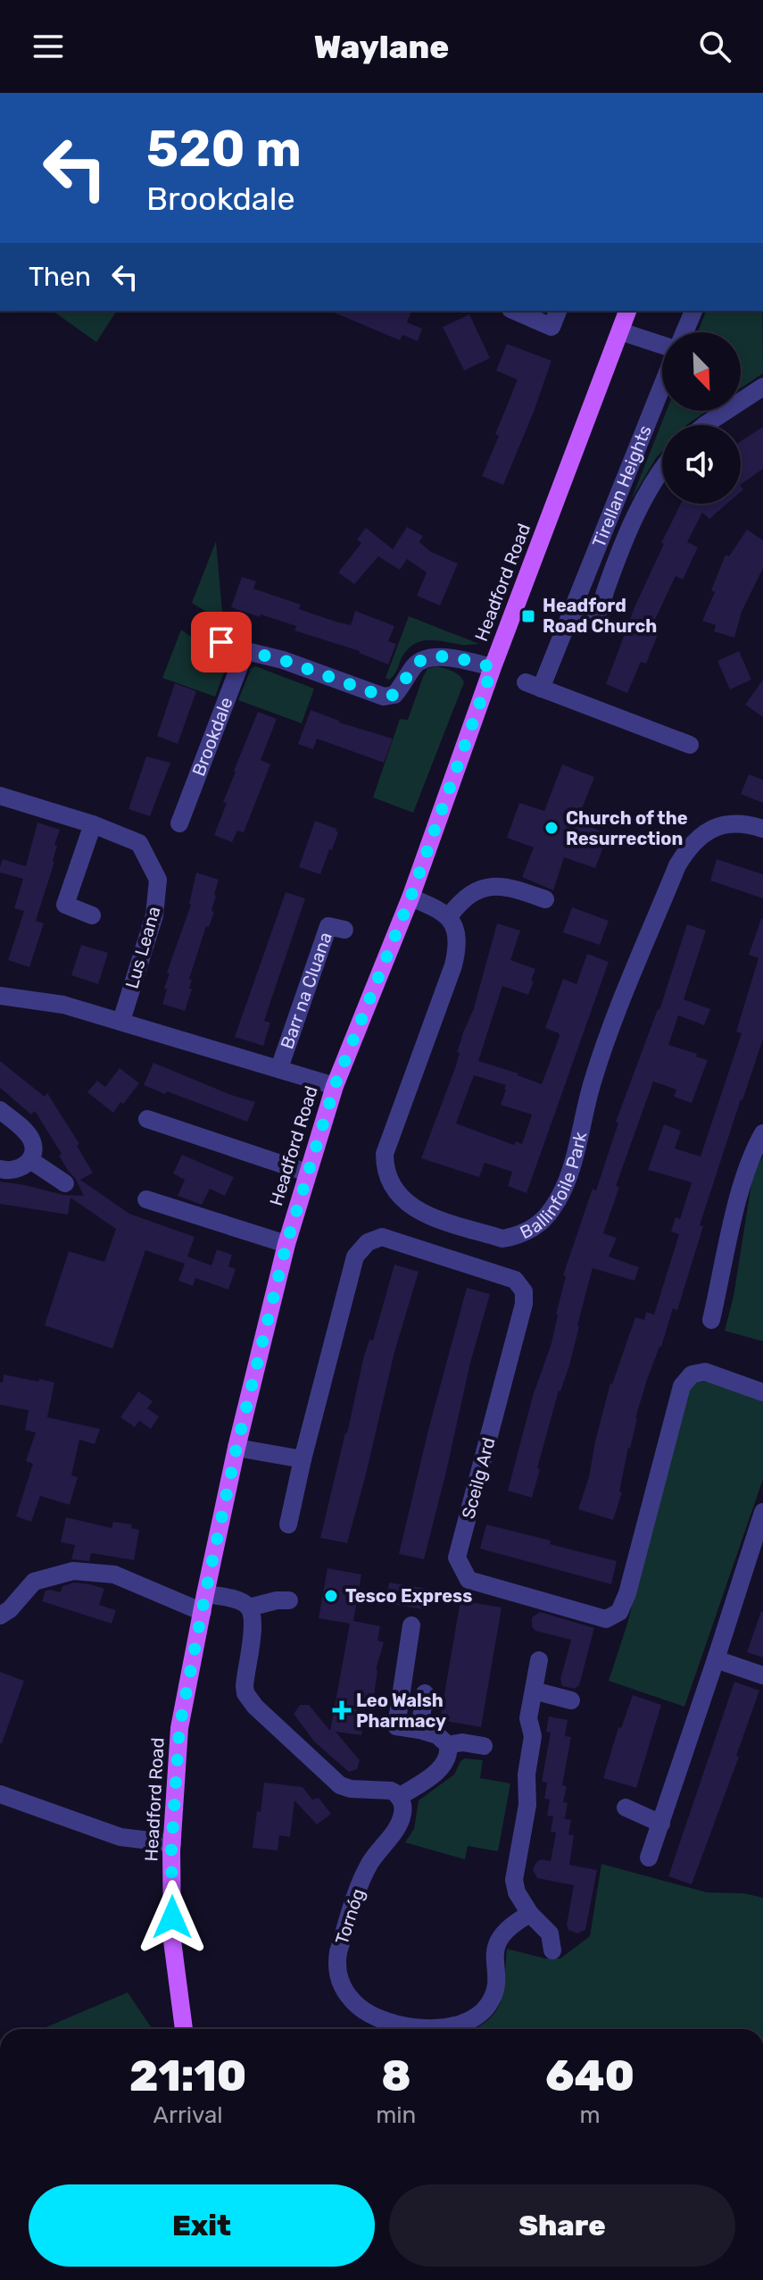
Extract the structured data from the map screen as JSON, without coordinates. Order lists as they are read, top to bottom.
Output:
{
  "streets": {
    "main road": ["Headford Road"],
    "street": [
      "Tirellan Heights",
      "Brookdale",
      "Lus Leana",
      "Barr na Cluana",
      "Ballinfoile Park",
      "Sceilg Ard",
      "Tornóg"
    ]
  },
  "places": {
    "transit": ["Headford Road Church"],
    "other": ["Church of the Resurrection", "Tesco Express"],
    "health": ["Leo Walsh Pharmacy"]
  },
  "north": "bottom right",
  "page": {
    "header": "Waylane",
    "turn": ["520 m", "Brookdale"],
    "then": "Then",
    "eta": [
      "21:10",
      "Arrival",
      "8",
      "min",
      "640",
      "m"
    ],
    "buttons": ["Exit", "Share"]
  }
}
